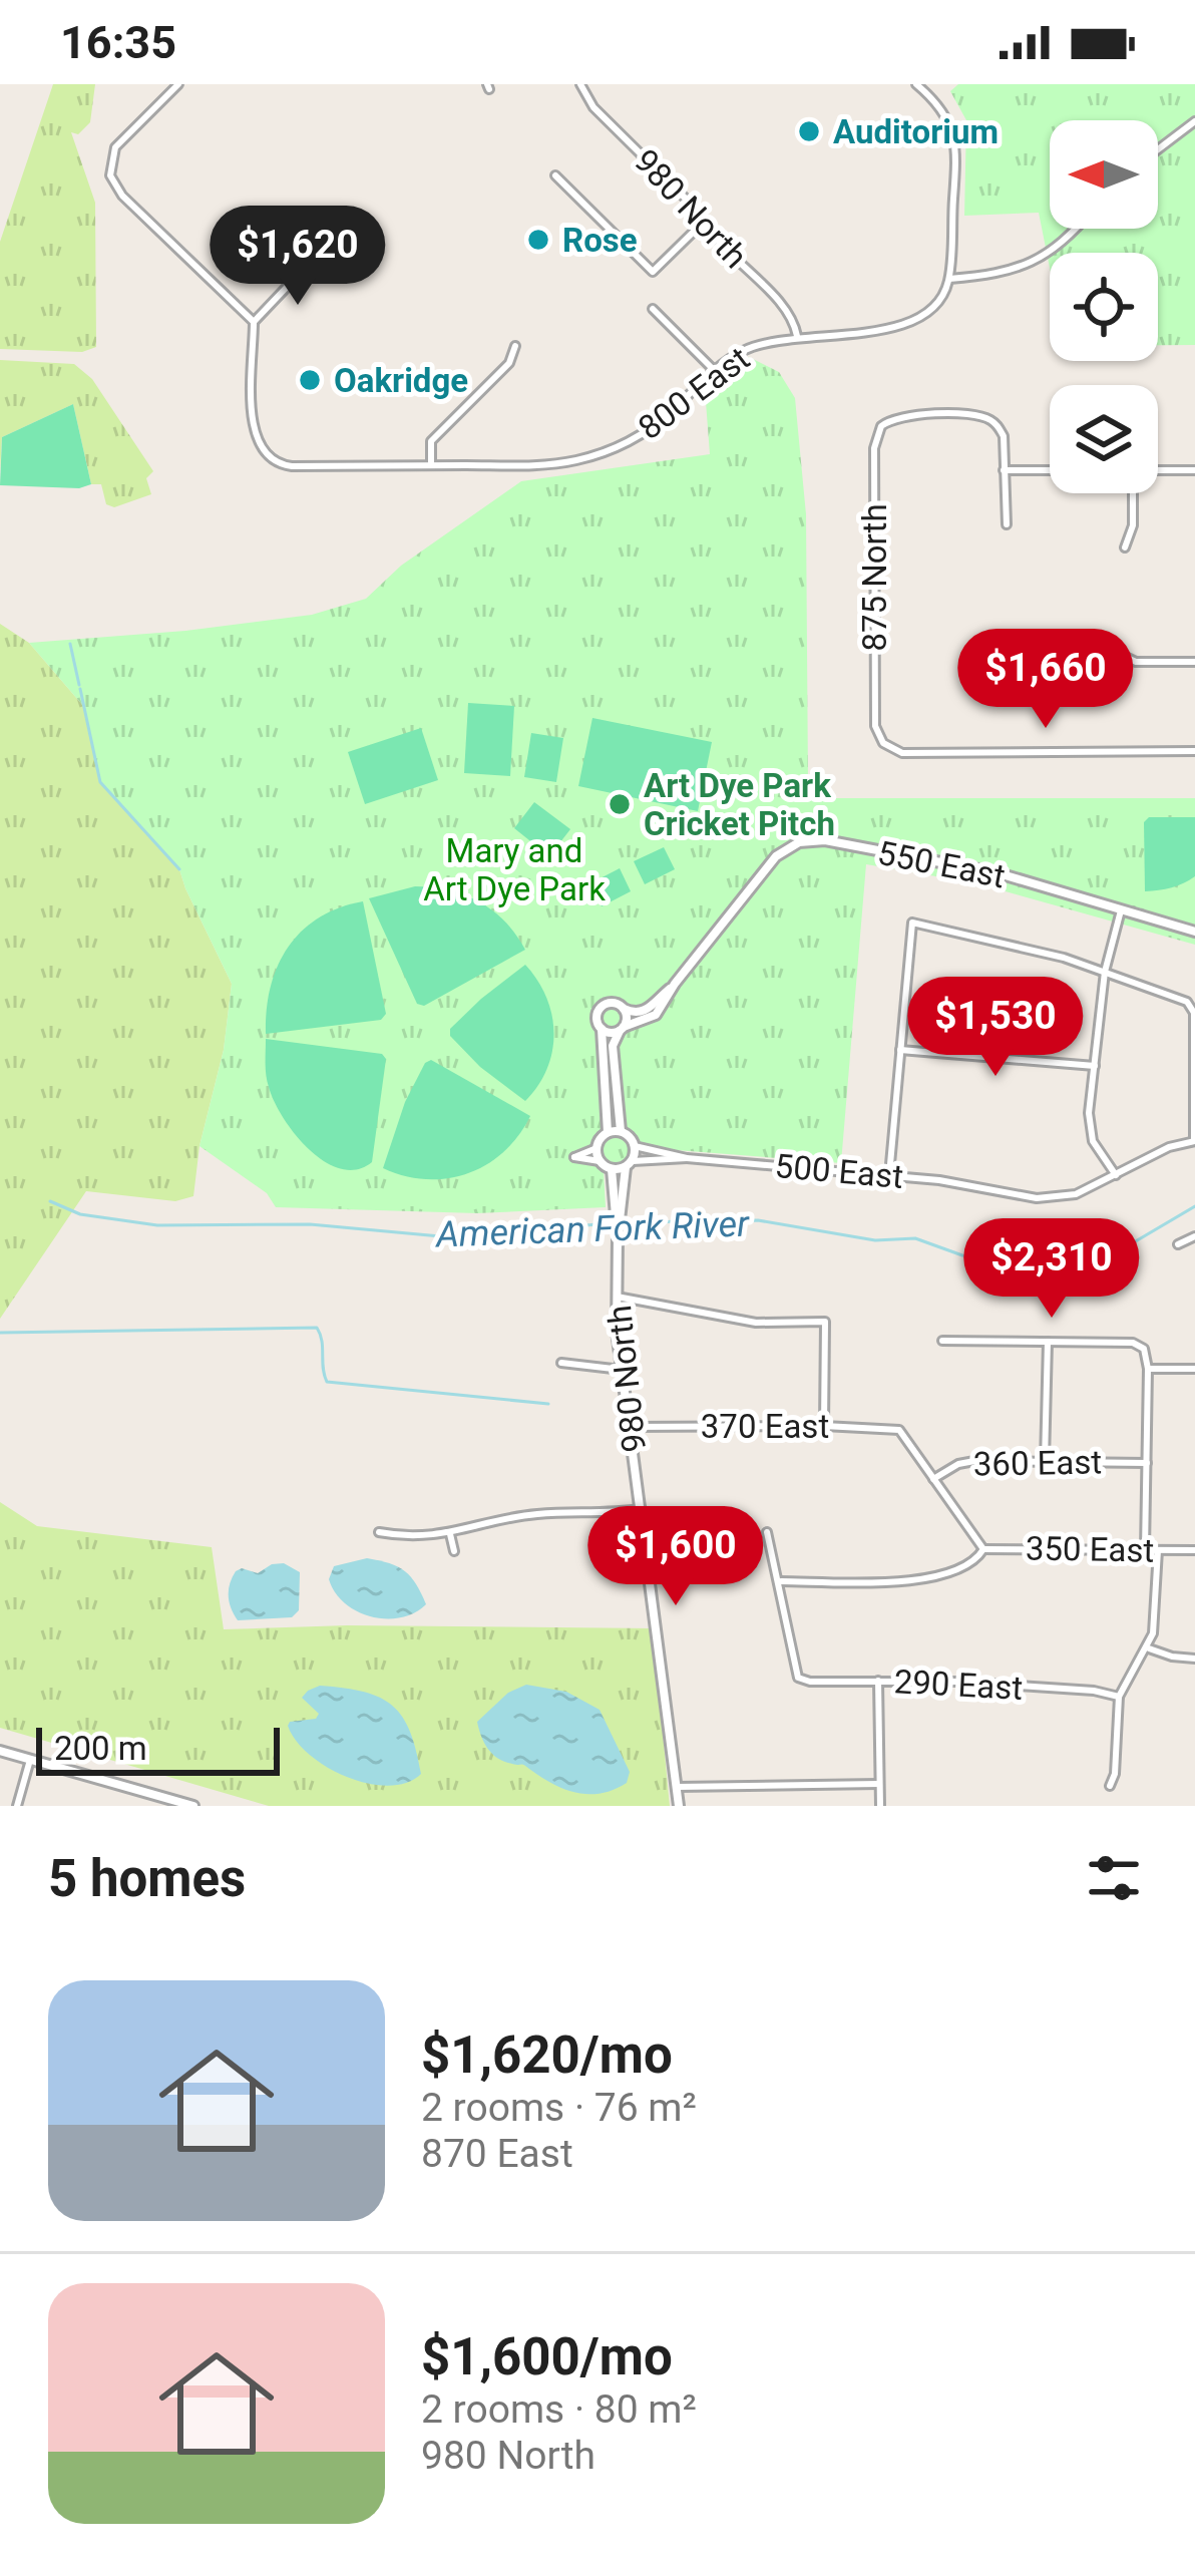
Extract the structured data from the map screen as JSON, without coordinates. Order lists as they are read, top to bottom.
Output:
{
  "streets": {
    "street": [
      "980 North",
      "800 East",
      "875 North",
      "550 East",
      "500 East",
      "370 East",
      "360 East",
      "350 East",
      "290 East"
    ]
  },
  "crossings": [
    ["980 North", "800 East"],
    ["980 North", "500 East"],
    ["980 North", "370 East"],
    ["370 East", "360 East"]
  ],
  "water": ["American Fork River"],
  "parks": ["Mary and Art Dye Park"],
  "places": [
    "Auditorium",
    "Rose",
    "Oakridge",
    "Art Dye Park Cricket Pitch"
  ],
  "scale_bar": "200 m",
  "north": "left",
  "page": {
    "status": "16:35",
    "price": [
      "$1,620",
      "$1,660",
      "$1,530",
      "$2,310",
      "$1,600"
    ],
    "scale": "200 m",
    "heading": "5 homes",
    "list": [
      {
        "name": "$1,620/mo",
        "note": "2 rooms · 76 m² · 870 East"
      },
      {
        "name": "$1,600/mo",
        "note": "2 rooms · 80 m² · 980 North"
      }
    ]
  }
}
